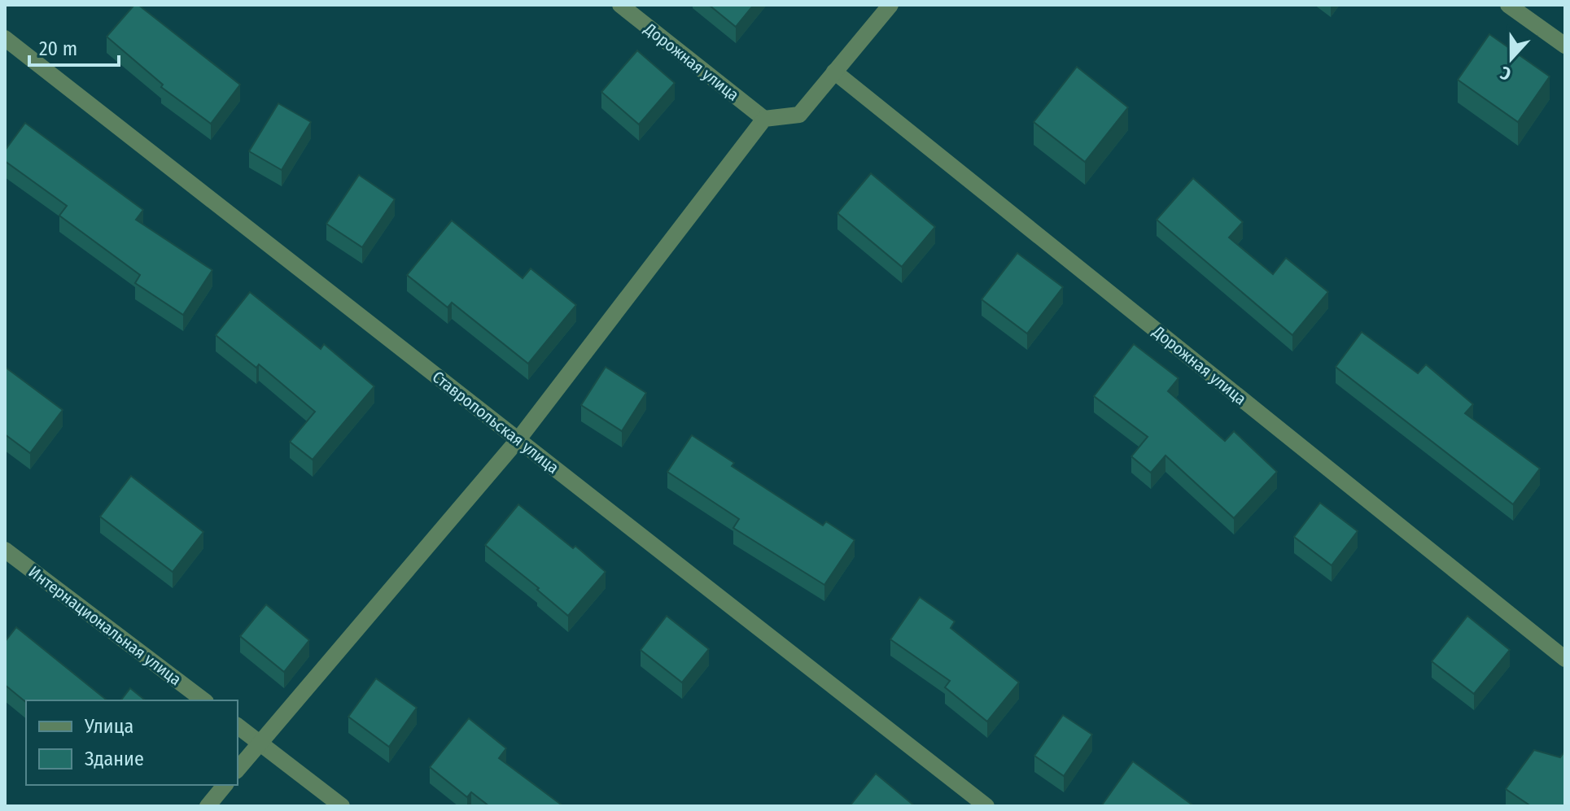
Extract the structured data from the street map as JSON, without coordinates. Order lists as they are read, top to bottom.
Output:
{
  "streets": {
    "street": ["Дорожная улица", "Ставропольская улица", "Интернациональная улица"]
  },
  "legend": ["Улица", "Здание"],
  "scale_bar": "20 m",
  "north": "bottom"
}
